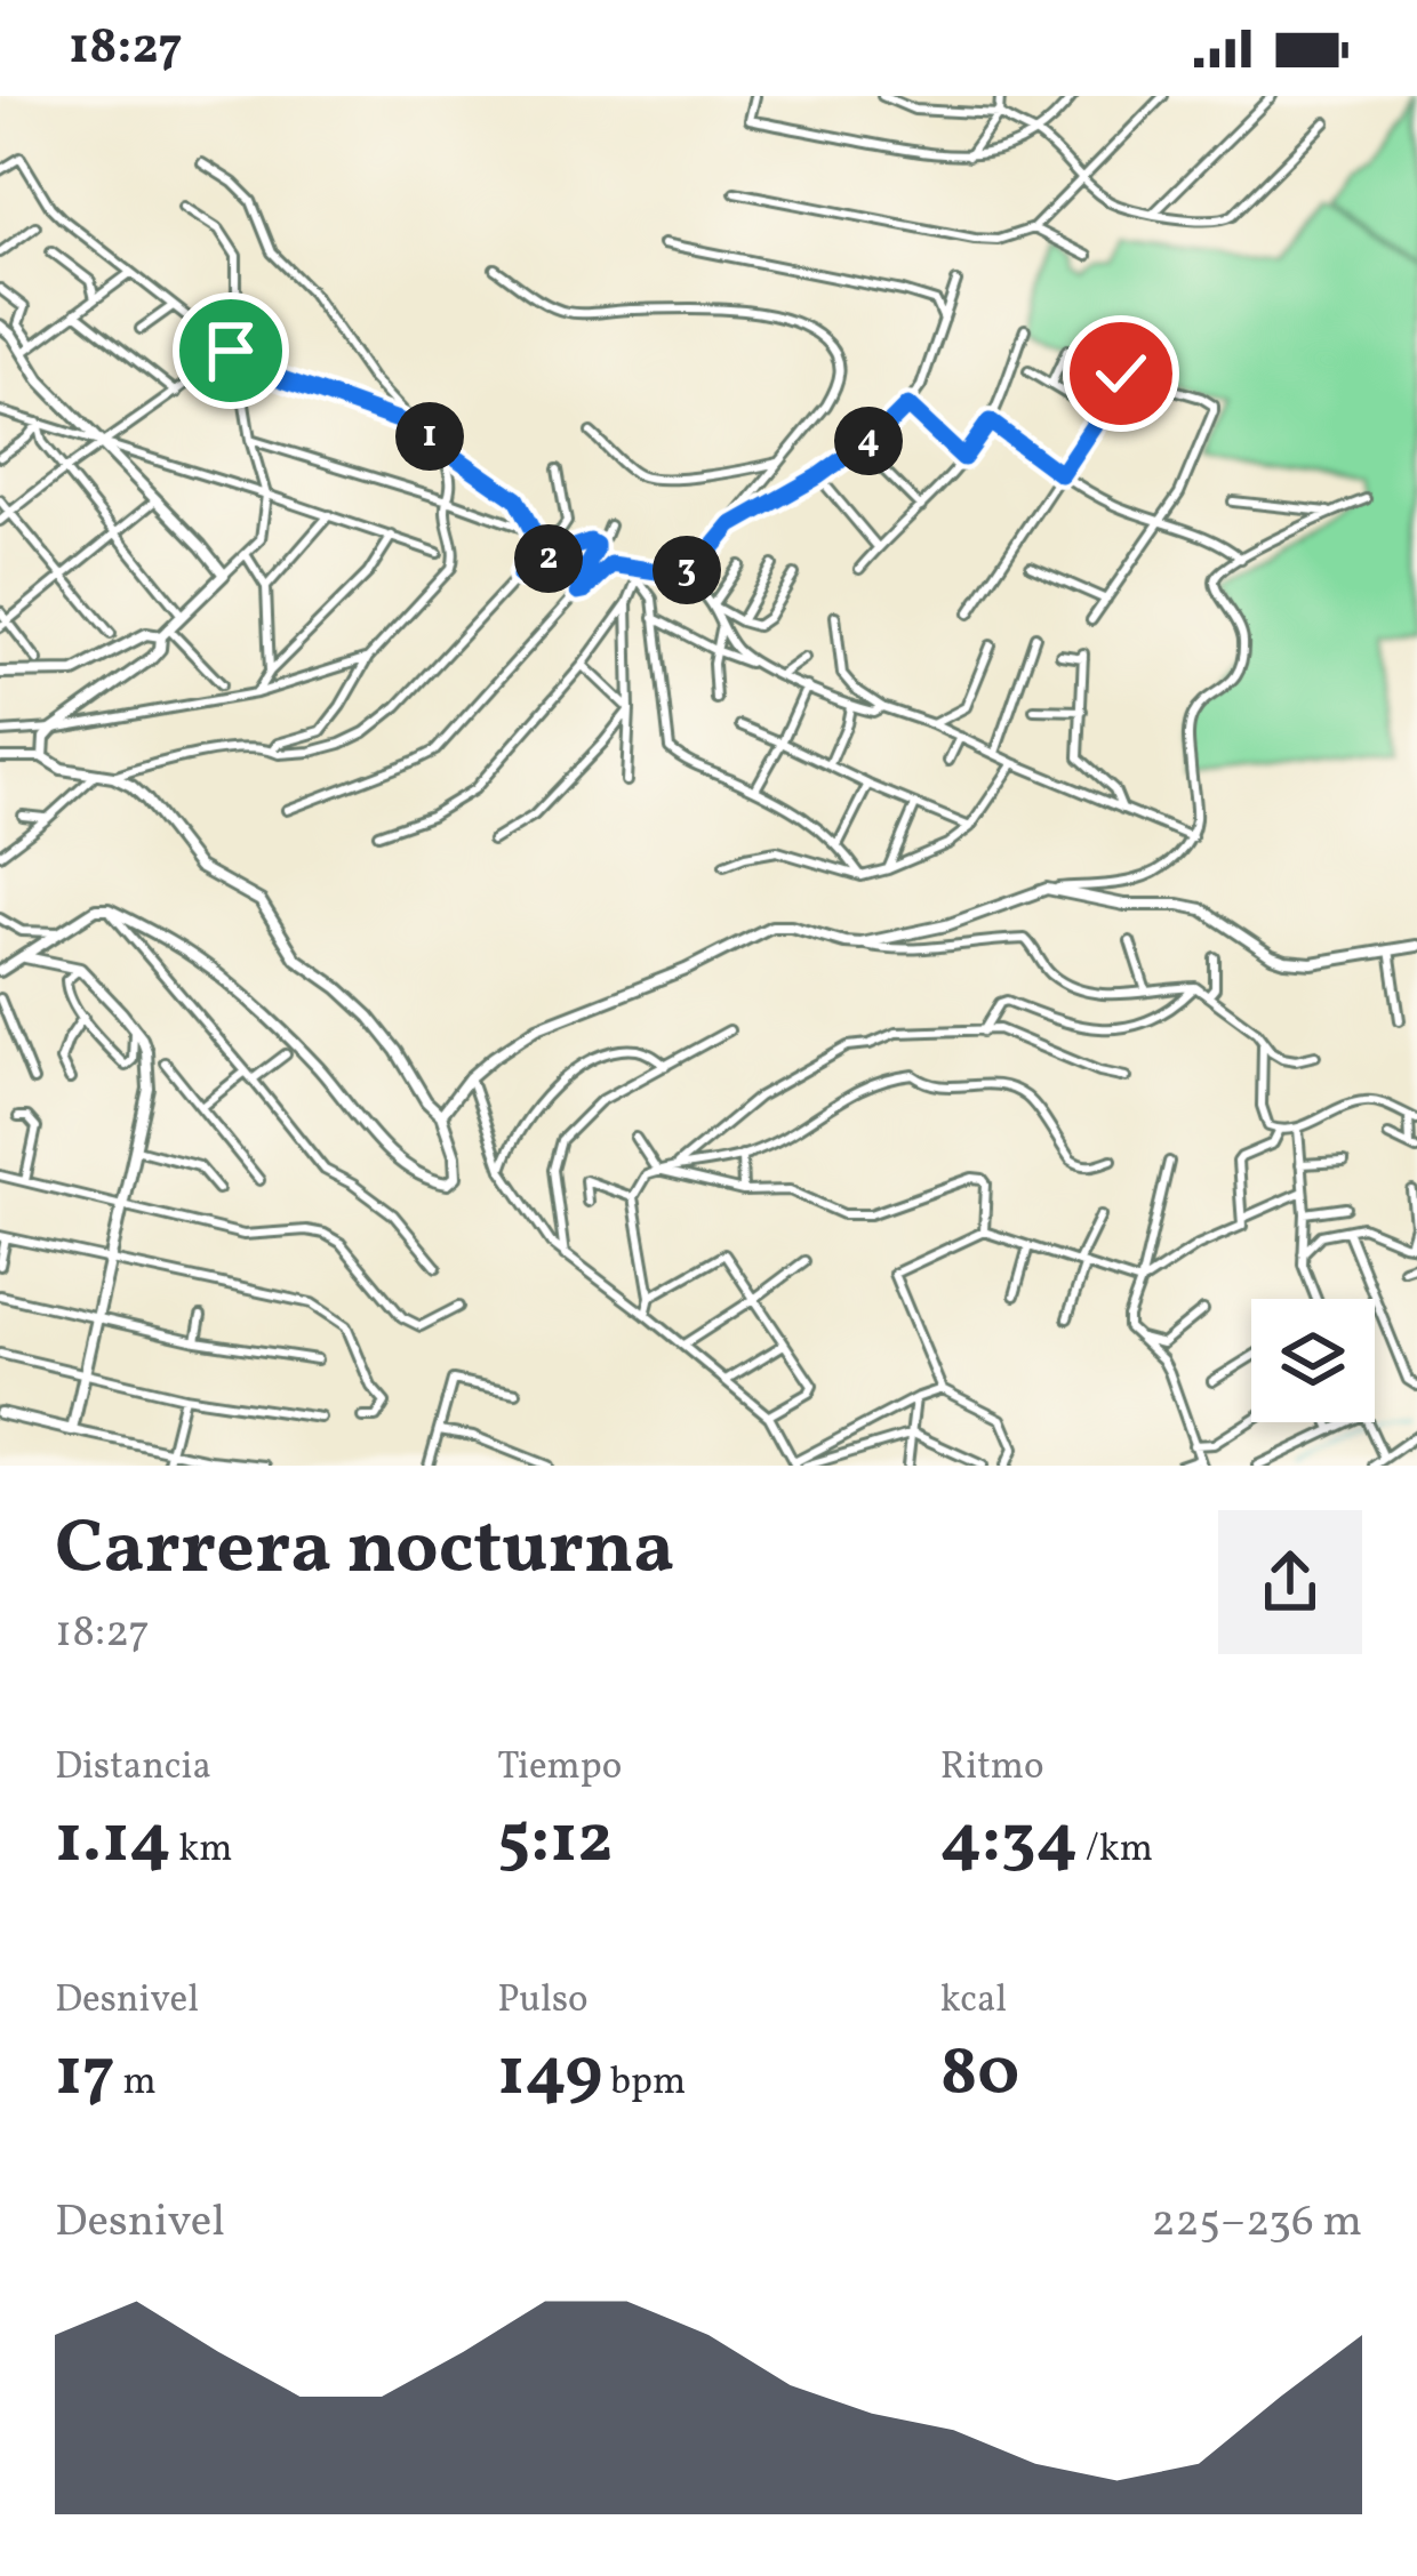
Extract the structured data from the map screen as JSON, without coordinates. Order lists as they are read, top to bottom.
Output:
{
  "page": {
    "status": "18:27",
    "pins": [
      "1",
      "4",
      "2",
      "3"
    ],
    "heading": ["Carrera nocturna", "18:27"],
    "stats": [
      ["Distancia", "1.14 km"],
      ["Tiempo", "5:12"],
      ["Ritmo", "4:34 /km"],
      ["Desnivel", "17 m"],
      ["Pulso", "149 bpm"],
      ["kcal", "80"]
    ],
    "chart": ["Desnivel", "225–236 m"]
  }
}
